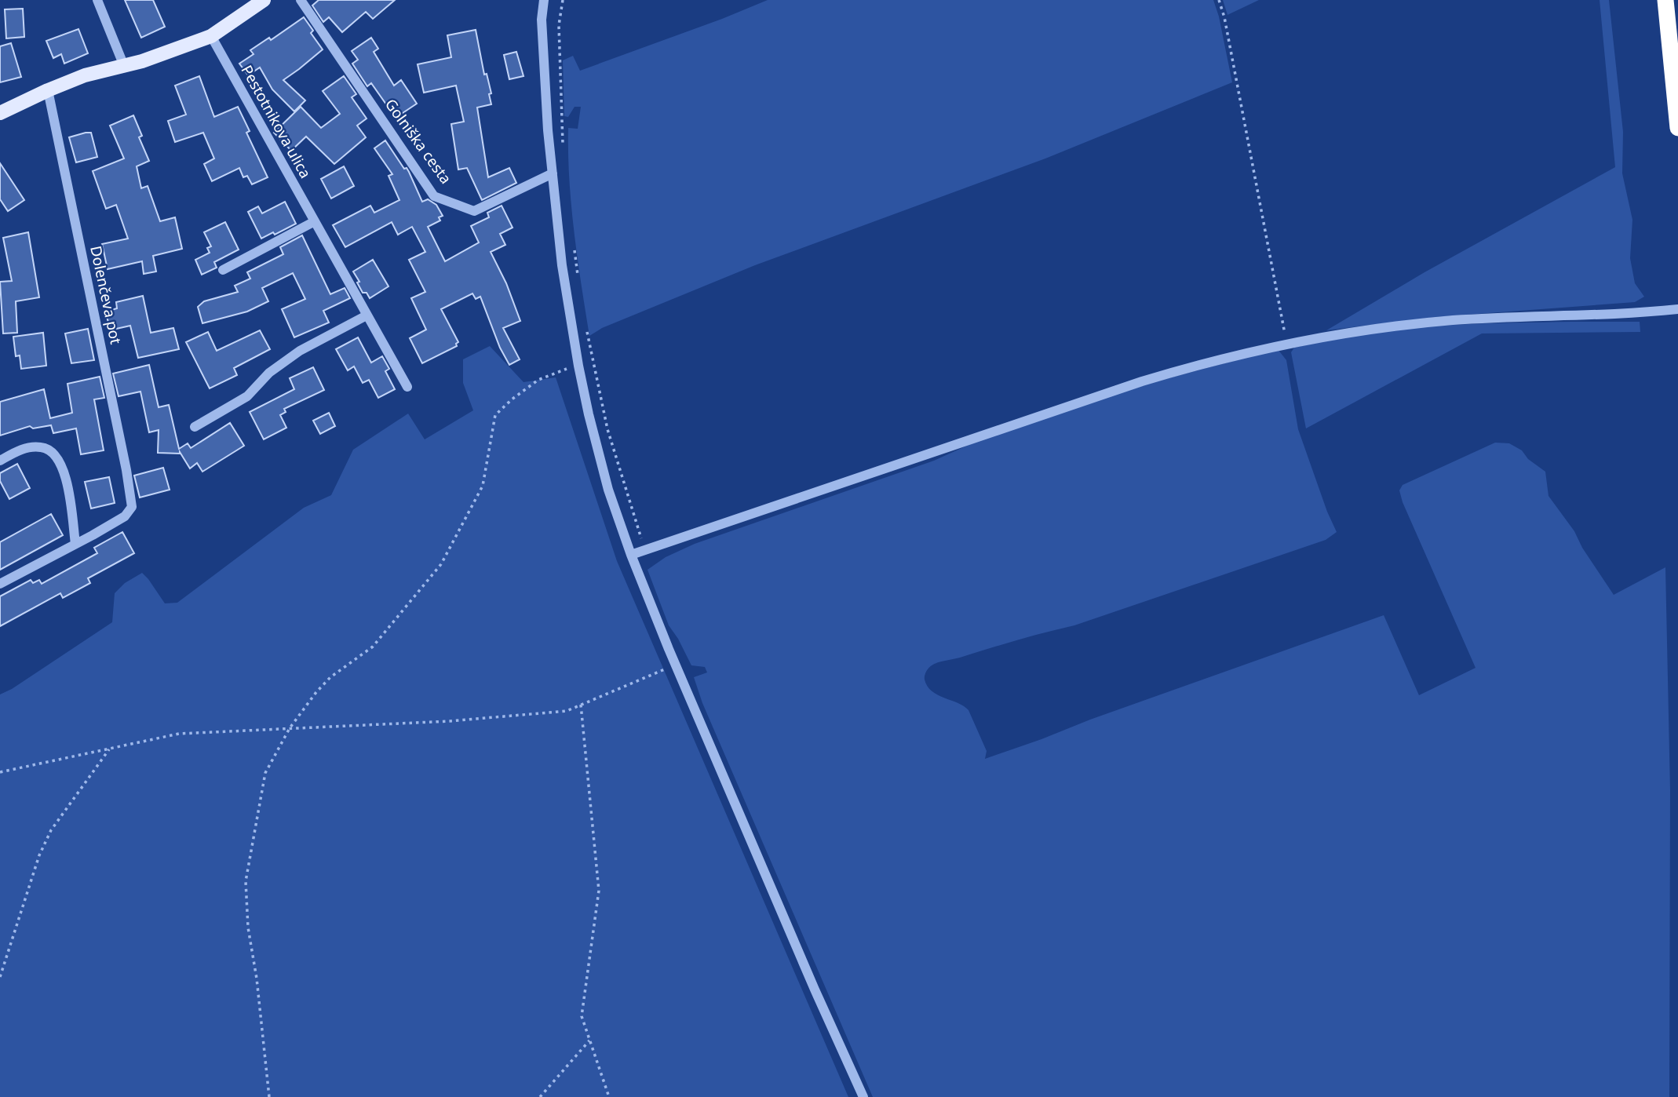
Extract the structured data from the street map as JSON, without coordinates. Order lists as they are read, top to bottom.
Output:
{
  "streets": {
    "street": ["Pestotnikova ulica", "Golniška cesta", "Dolenčeva pot"]
  }
}
